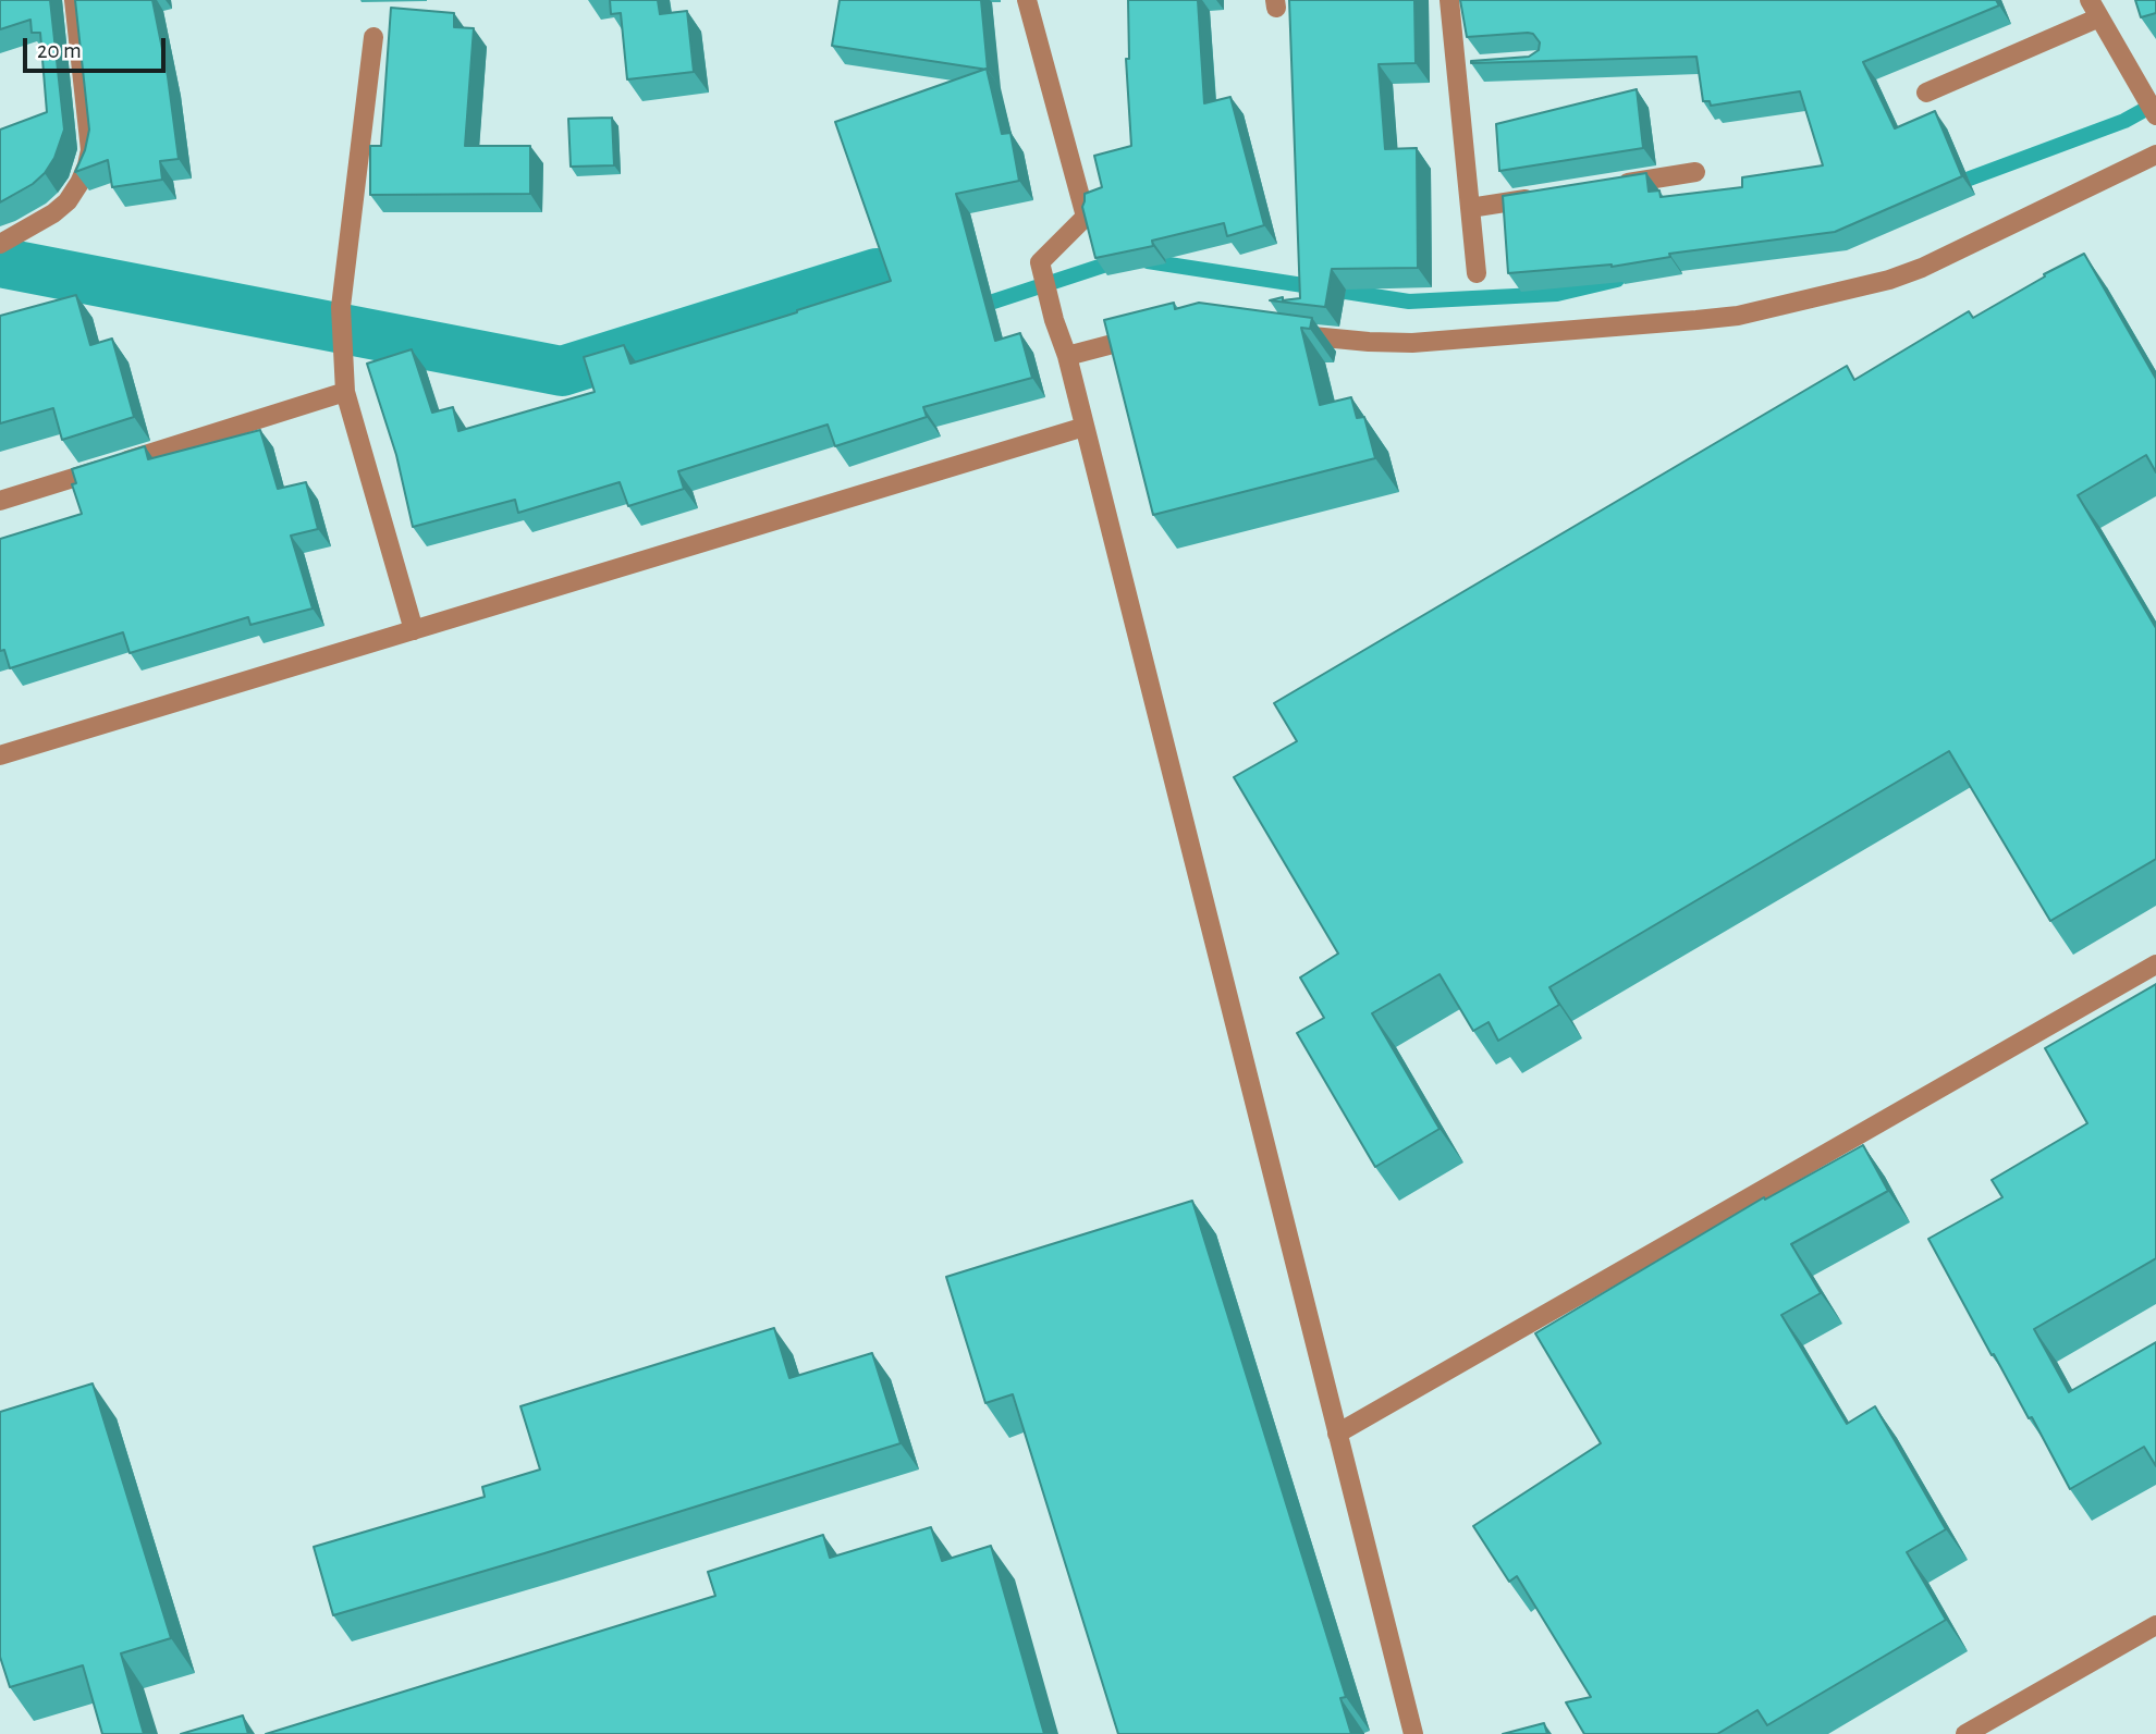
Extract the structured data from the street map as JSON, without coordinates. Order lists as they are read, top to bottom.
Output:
{
  "scale_bar": "20 m"
}
